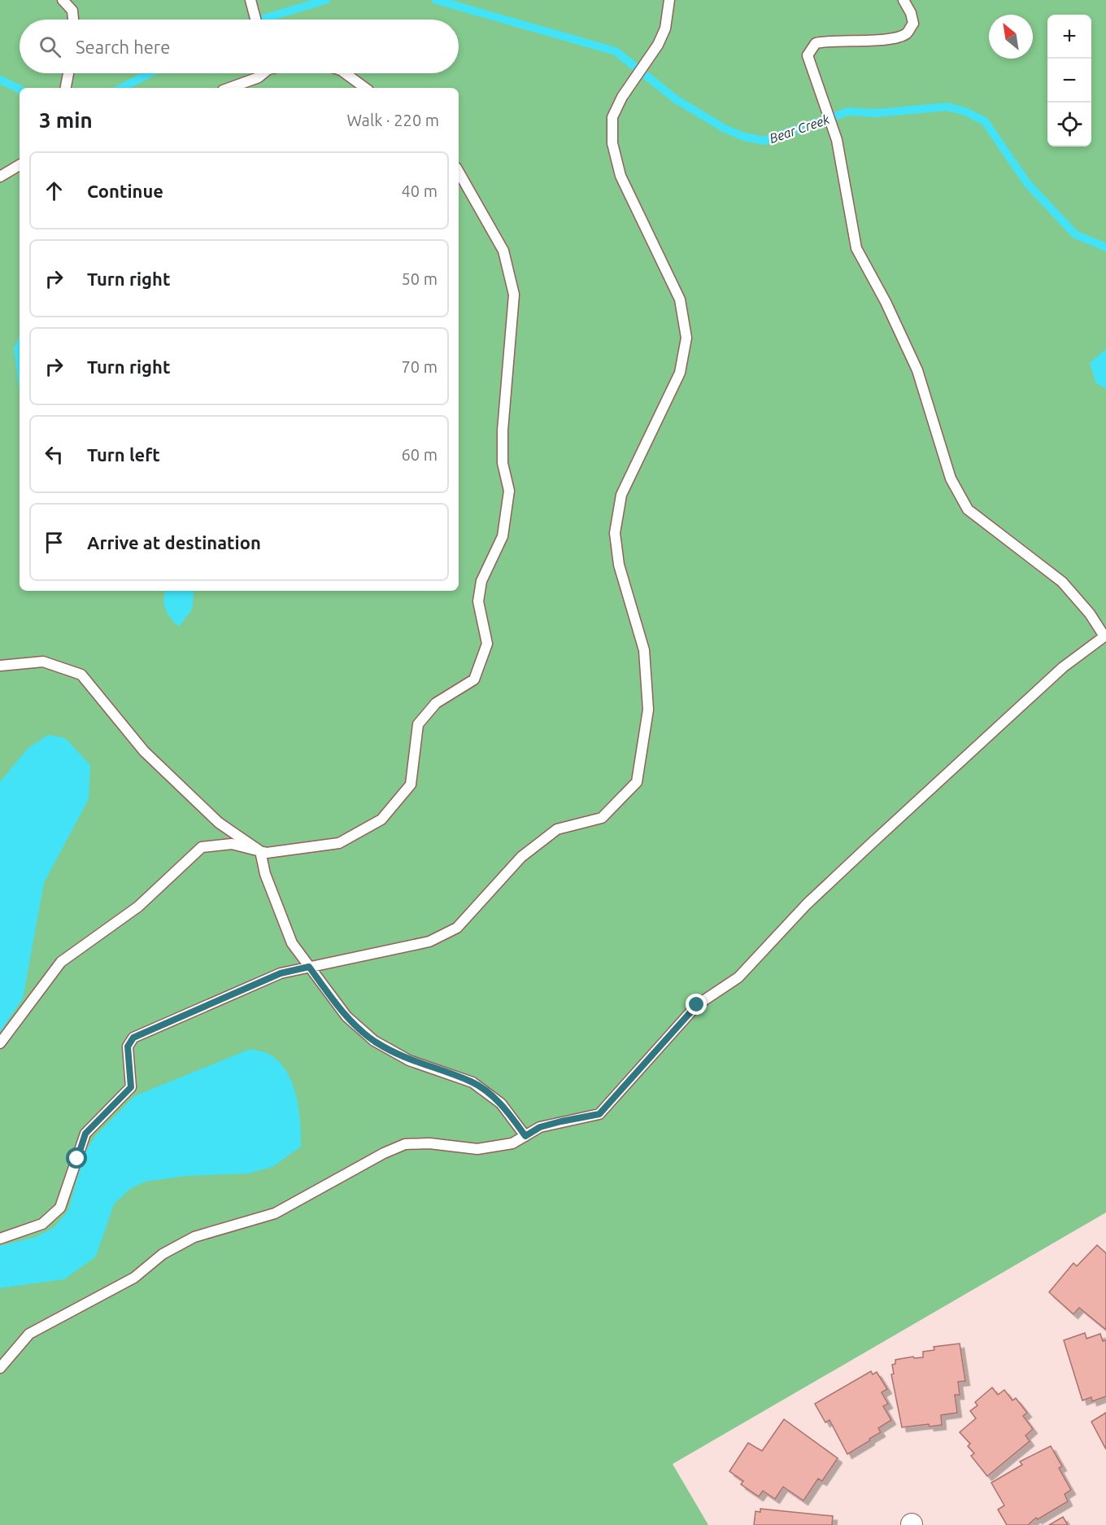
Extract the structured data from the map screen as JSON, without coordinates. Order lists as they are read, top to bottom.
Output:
{
  "water": ["Bear Creek"],
  "north": "top left",
  "page": {
    "map_buttons": ["+", "−"],
    "search": "Search here",
    "heading": ["3 min", "Walk · 220 m"],
    "list": [
      ["Continue", "40 m"],
      ["Turn right", "50 m"],
      ["Turn right", "70 m"],
      ["Turn left", "60 m"],
      "Arrive at destination"
    ]
  }
}
